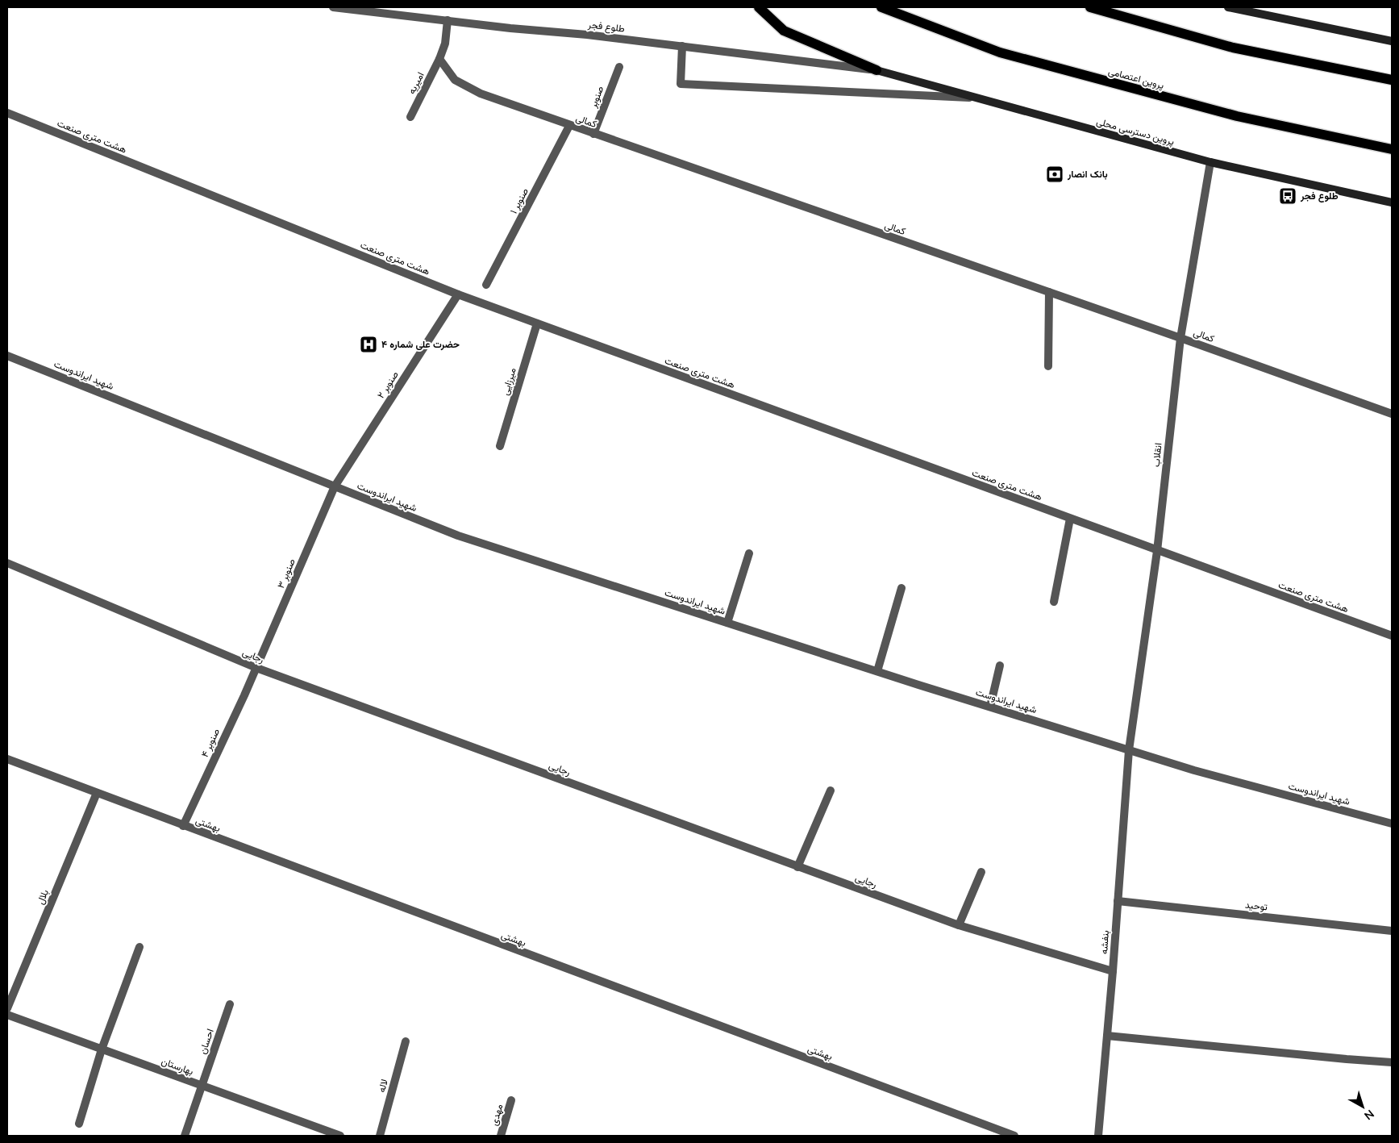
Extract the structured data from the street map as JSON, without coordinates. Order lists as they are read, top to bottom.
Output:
{
  "streets": {
    "main road": ["پروین اعتصامی", "پروین دسترسی محلی"],
    "street": [
      "طلوع فجر",
      "امیریه",
      "صنوبر",
      "کمالی",
      "هشت متری صنعت",
      "صنوبر ۱",
      "شهید ایراندوست",
      "میرزایی",
      "صنوبر ۲",
      "انقلاب",
      "صنوبر ۳",
      "رجایی",
      "صنوبر ۴",
      "بهشتی",
      "بلال",
      "توحید",
      "بنفشه",
      "احسان",
      "بهارستان",
      "لاله",
      "مهدی"
    ]
  },
  "crossings": [
    ["طلوع فجر", "پروین دسترسی محلی"],
    ["امیریه", "کمالی"],
    ["صنوبر", "کمالی"],
    ["کمالی", "صنوبر ۱"],
    ["کمالی", "انقلاب"],
    ["پروین دسترسی محلی", "انقلاب"],
    ["هشت متری صنعت", "میرزایی"],
    ["هشت متری صنعت", "صنوبر ۲"],
    ["هشت متری صنعت", "انقلاب"],
    ["شهید ایراندوست", "صنوبر ۲"],
    ["شهید ایراندوست", "انقلاب"],
    ["شهید ایراندوست", "صنوبر ۳"],
    ["شهید ایراندوست", "بنفشه"],
    ["صنوبر ۲", "صنوبر ۳"],
    ["انقلاب", "بنفشه"],
    ["صنوبر ۳", "رجایی"],
    ["صنوبر ۳", "صنوبر ۴"],
    ["رجایی", "صنوبر ۴"],
    ["رجایی", "بنفشه"],
    ["صنوبر ۴", "بهشتی"],
    ["بهشتی", "بلال"],
    ["توحید", "بنفشه"],
    ["احسان", "بهارستان"]
  ],
  "places": {
    "bank": ["بانک انصار"],
    "bus stop": ["طلوع فجر"],
    "hospital": ["حضرت علی شماره ۴"]
  },
  "north": "bottom right"
}
